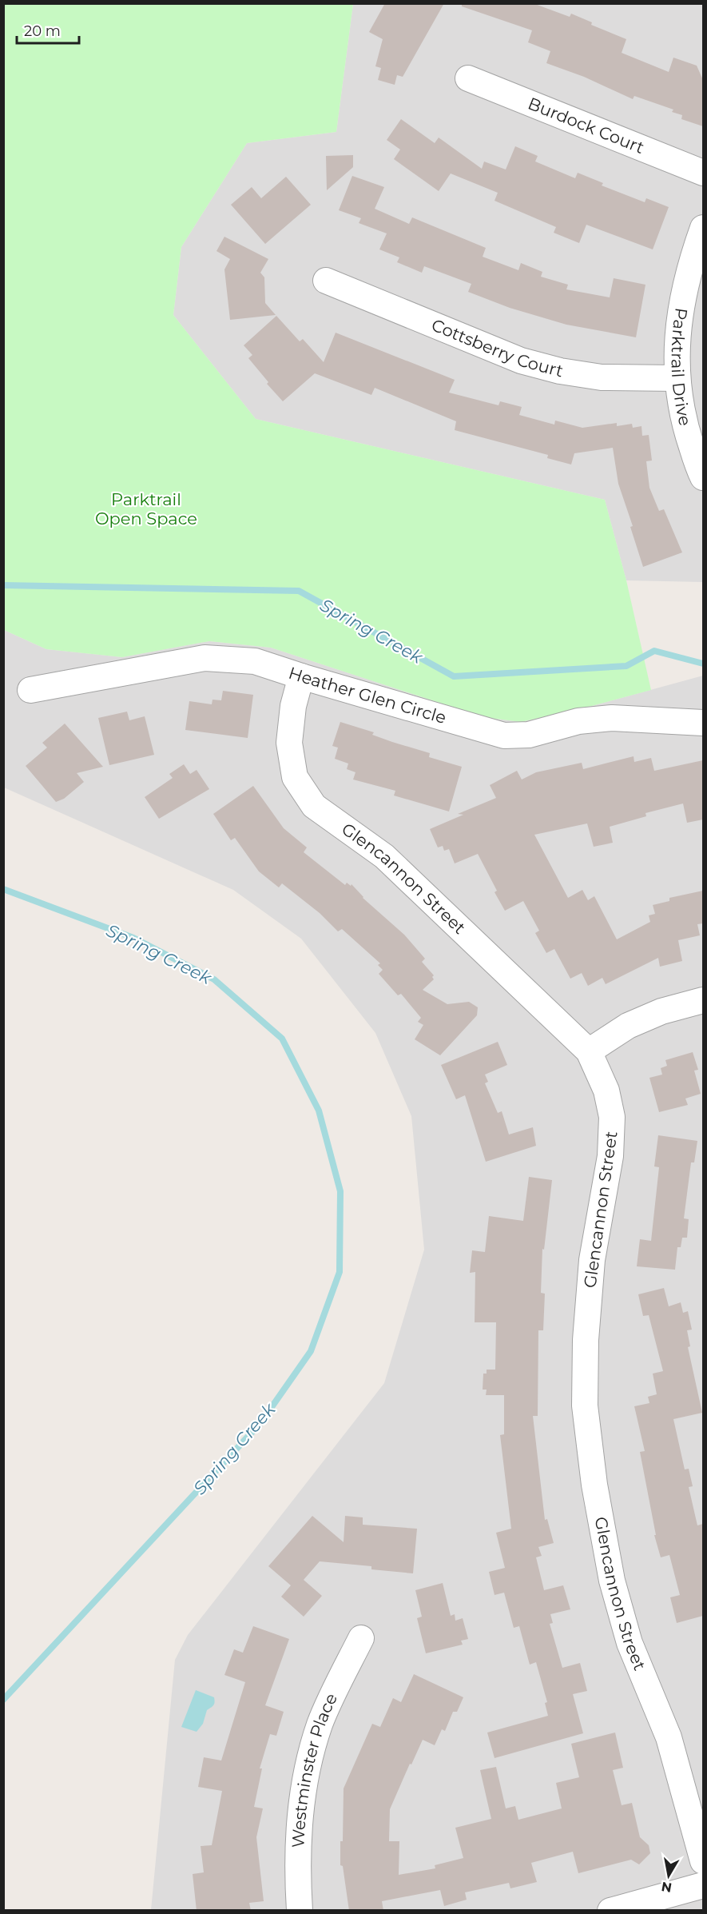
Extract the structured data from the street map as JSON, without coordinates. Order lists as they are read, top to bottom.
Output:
{
  "streets": {
    "street": [
      "Burdock Court",
      "Cottsberry Court",
      "Parktrail Drive",
      "Heather Glen Circle",
      "Glencannon Street",
      "Westminster Place"
    ]
  },
  "crossings": [
    ["Cottsberry Court", "Parktrail Drive"],
    ["Heather Glen Circle", "Glencannon Street"]
  ],
  "water": ["Spring Creek"],
  "parks": ["Parktrail Open Space"],
  "scale_bar": "20 m",
  "north": "bottom"
}
